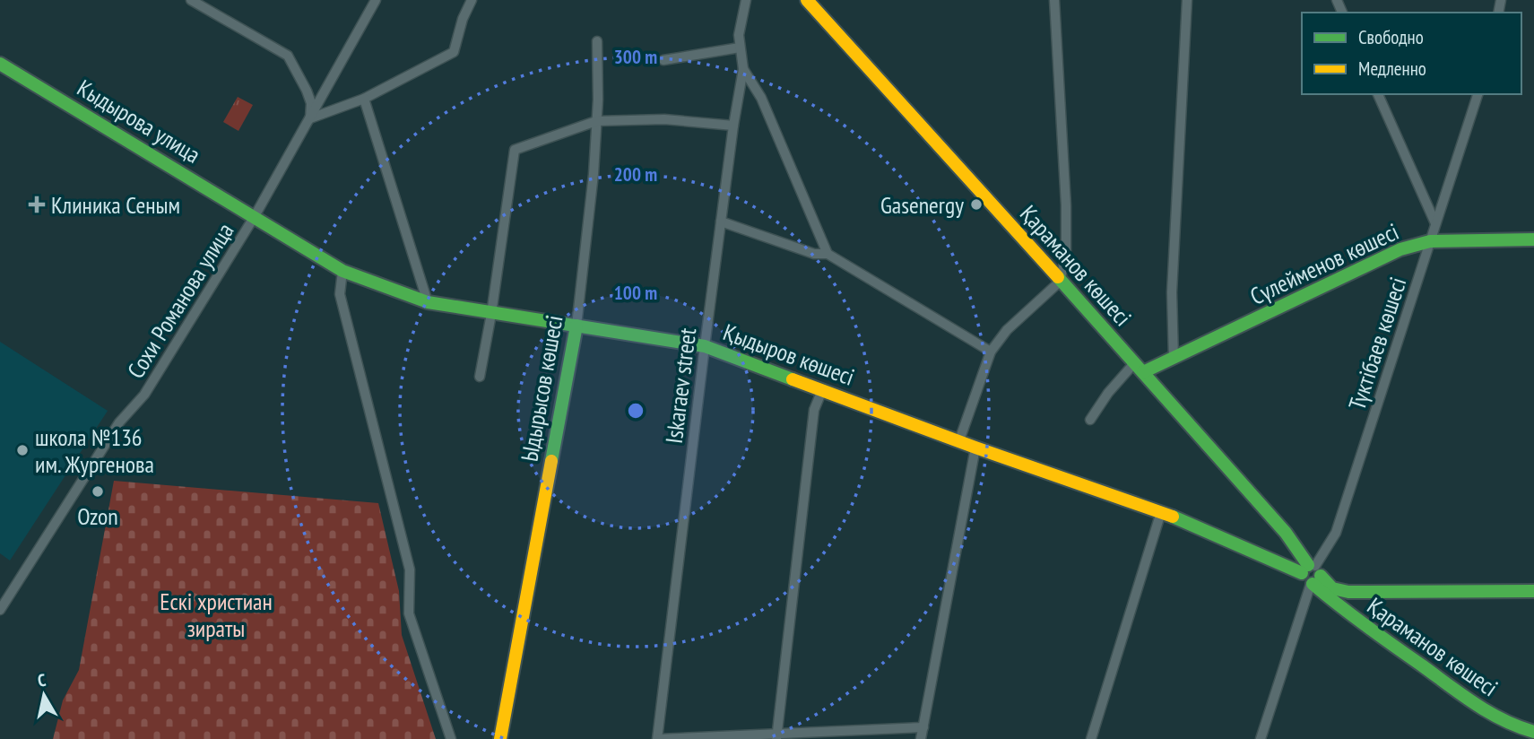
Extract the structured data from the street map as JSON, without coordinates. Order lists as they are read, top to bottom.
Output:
{
  "streets": {
    "street": [
      "Кыдырова улица",
      "Сүлейменов көшесі",
      "Қараманов көшесі",
      "Сохи Романова улица",
      "Түктібаев көшесі",
      "Қыдыров көшесі",
      "Iskaraev street",
      "Ыдырысов көшесі"
    ]
  },
  "crossings": [
    ["Кыдырова улица", "Сохи Романова улица"],
    ["Кыдырова улица", "Қыдыров көшесі"],
    ["Сүлейменов көшесі", "Қараманов көшесі"],
    ["Сүлейменов көшесі", "Түктібаев көшесі"],
    ["Қараманов көшесі", "Түктібаев көшесі"],
    ["Қараманов көшесі", "Қыдыров көшесі"],
    ["Сохи Романова улица", "Қыдыров көшесі"],
    ["Түктібаев көшесі", "Қыдыров көшесі"],
    ["Қыдыров көшесі", "Iskaraev street"],
    ["Қыдыров көшесі", "Ыдырысов көшесі"]
  ],
  "parks": ["Ескі христиан зираты"],
  "places": {
    "health": ["Клиника Сеным"],
    "other": ["Gasenergy", "школа №136 им. Жургенова", "Ozon"]
  },
  "legend": ["Свободно", "Медленно"],
  "north": "top",
  "rings": ["300 m", "200 m", "100 m"]
}
